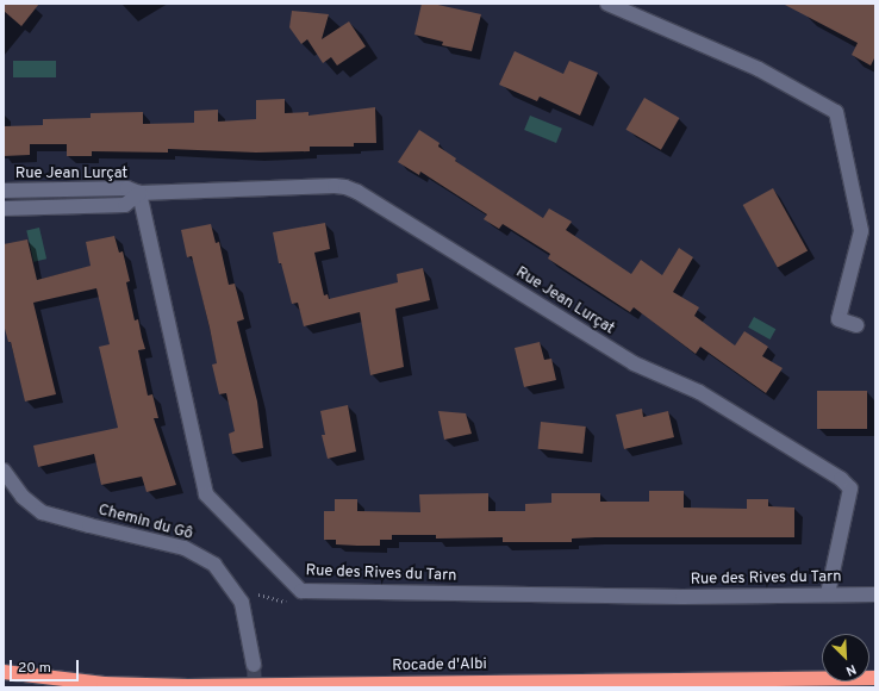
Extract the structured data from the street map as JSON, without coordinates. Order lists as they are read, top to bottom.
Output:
{
  "streets": {
    "highway": ["Rocade d'Albi"],
    "street": ["Rue Jean Lurçat", "Chemin du Gô", "Rue des Rives du Tarn"]
  },
  "crossings": [
    ["Rue Jean Lurçat", "Rue des Rives du Tarn"]
  ],
  "scale_bar": "20 m",
  "north": "bottom right"
}
